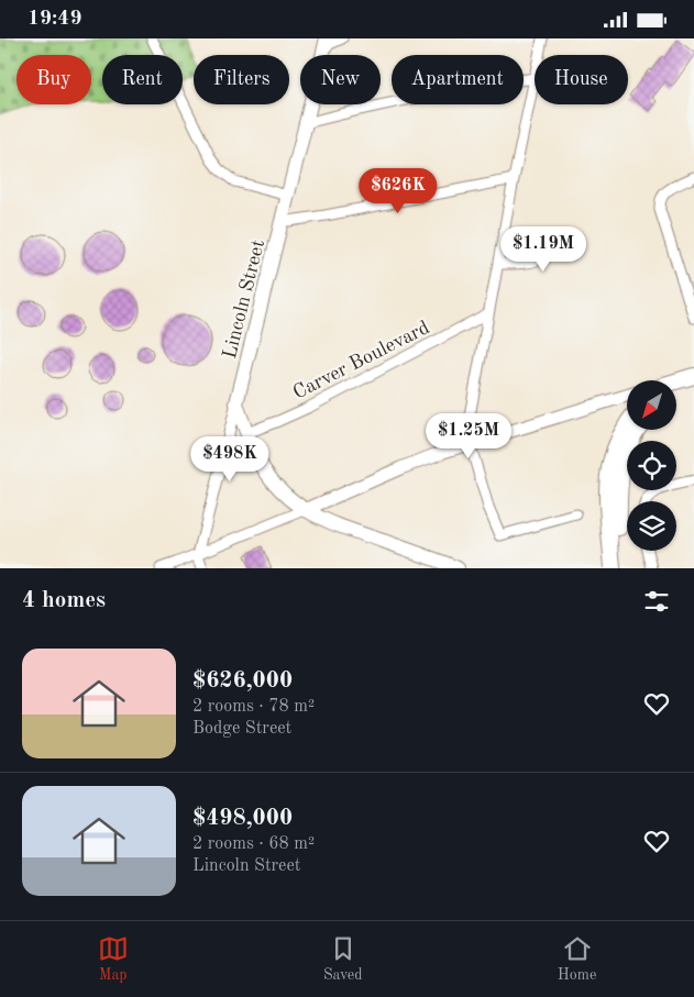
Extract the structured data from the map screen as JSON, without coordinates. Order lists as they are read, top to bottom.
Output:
{
  "streets": {
    "main road": ["Lincoln Street"],
    "street": ["Carver Boulevard"]
  },
  "north": "bottom left",
  "page": {
    "status": "19:49",
    "chip": [
      "Buy",
      "Rent",
      "Filters",
      "New",
      "Apartment",
      "House"
    ],
    "price": [
      "$626K",
      "$1.19M",
      "$1.25M",
      "$498K"
    ],
    "heading": "4 homes",
    "list": [
      {
        "name": "$626,000",
        "note": "2 rooms · 78 m² · Bodge Street"
      },
      {
        "name": "$498,000",
        "note": "2 rooms · 68 m² · Lincoln Street"
      }
    ],
    "tabs": ["Map", "Saved", "Home"]
  }
}
